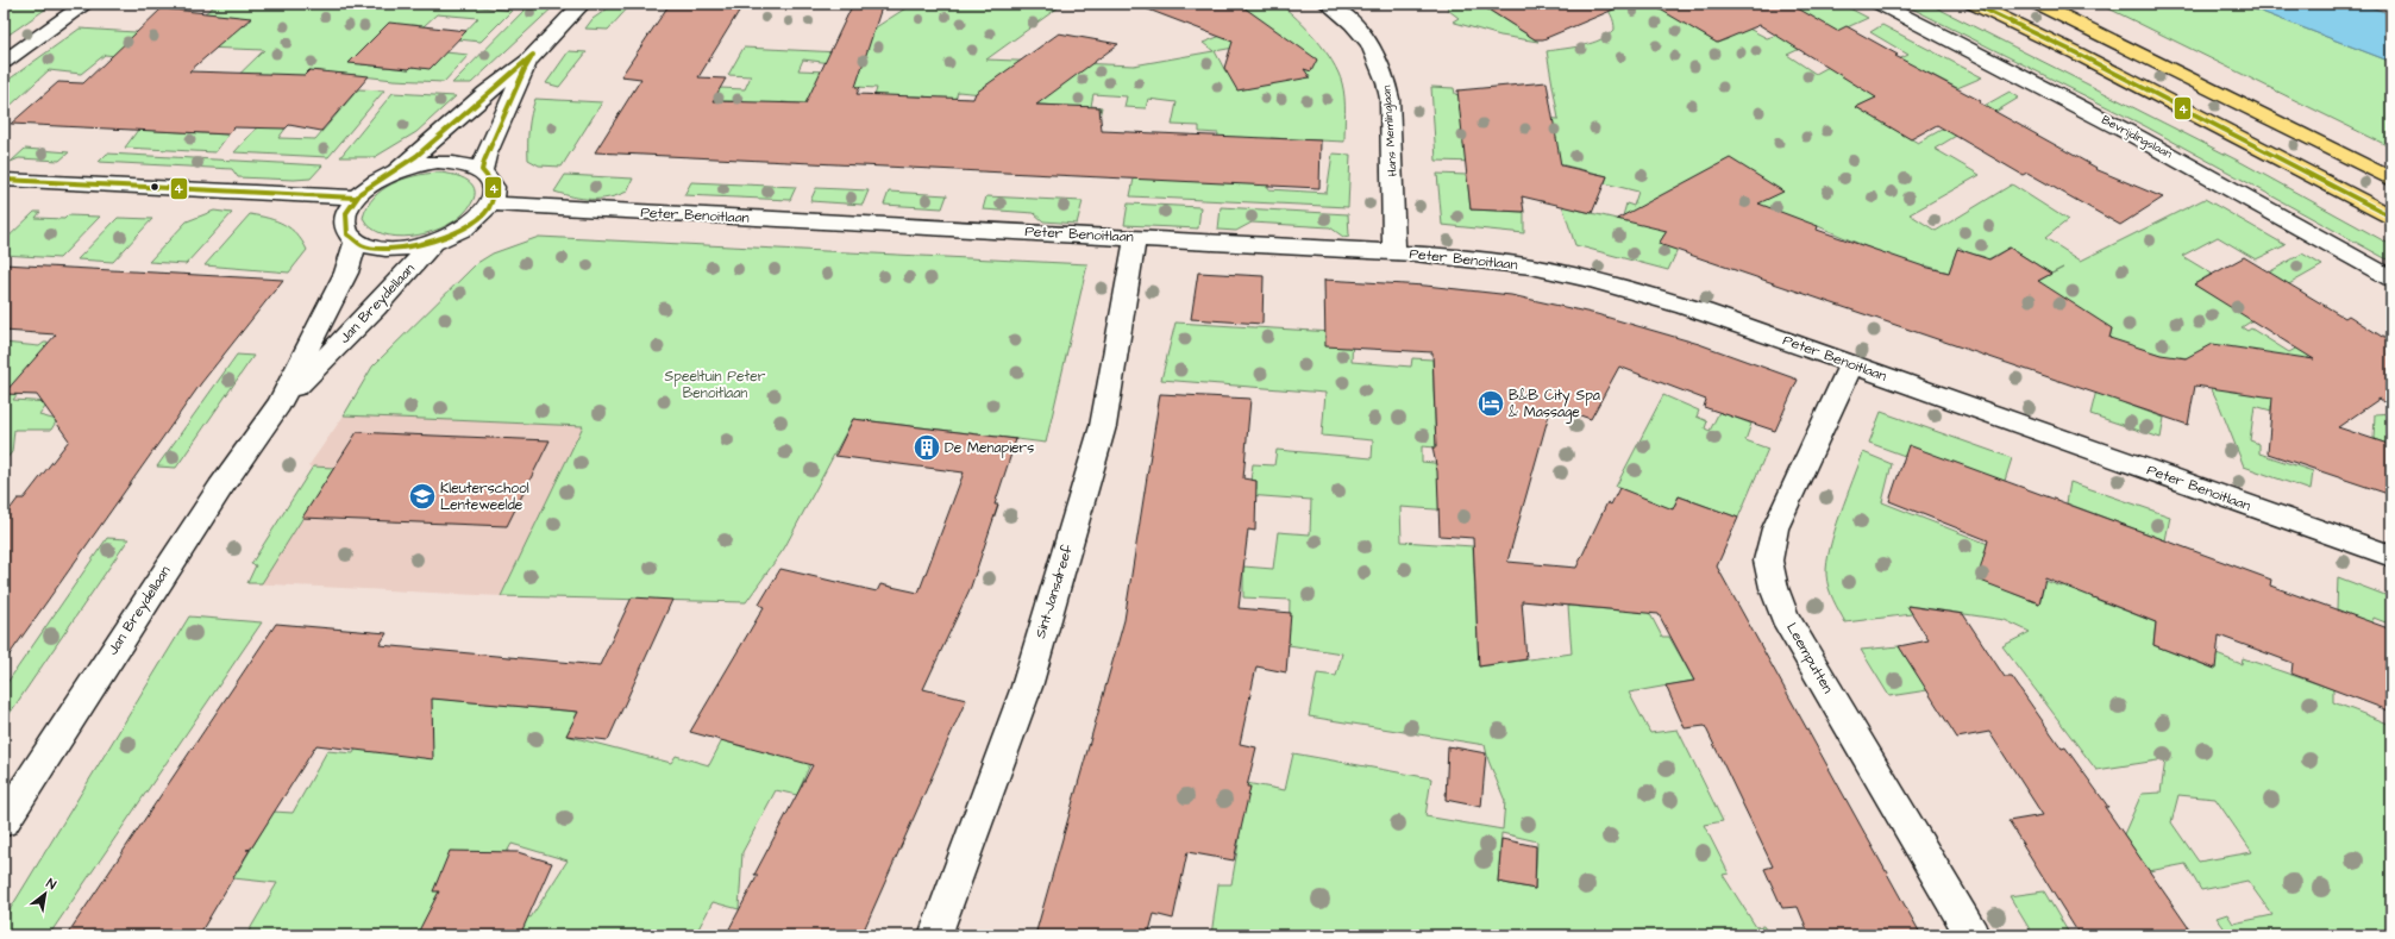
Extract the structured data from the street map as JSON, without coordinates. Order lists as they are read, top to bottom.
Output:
{
  "streets": {
    "street": [
      "Hans Memlinglaan",
      "Bevrijdingslaan",
      "Peter Benoitlaan",
      "Jan Breydellaan",
      "Sint-Jansdreef",
      "Leemputten"
    ]
  },
  "crossings": [
    ["Hans Memlinglaan", "Peter Benoitlaan"],
    ["Peter Benoitlaan", "Sint-Jansdreef"],
    ["Peter Benoitlaan", "Leemputten"]
  ],
  "parks": ["Speeltuin Peter Benoitlaan"],
  "places": {
    "hotel": ["B&B City Spa & Massage"],
    "building": ["De Menapiers"],
    "school or university": ["Kleuterschool Lenteweelde"]
  },
  "lines": ["transit line 4"],
  "north": "top right"
}
